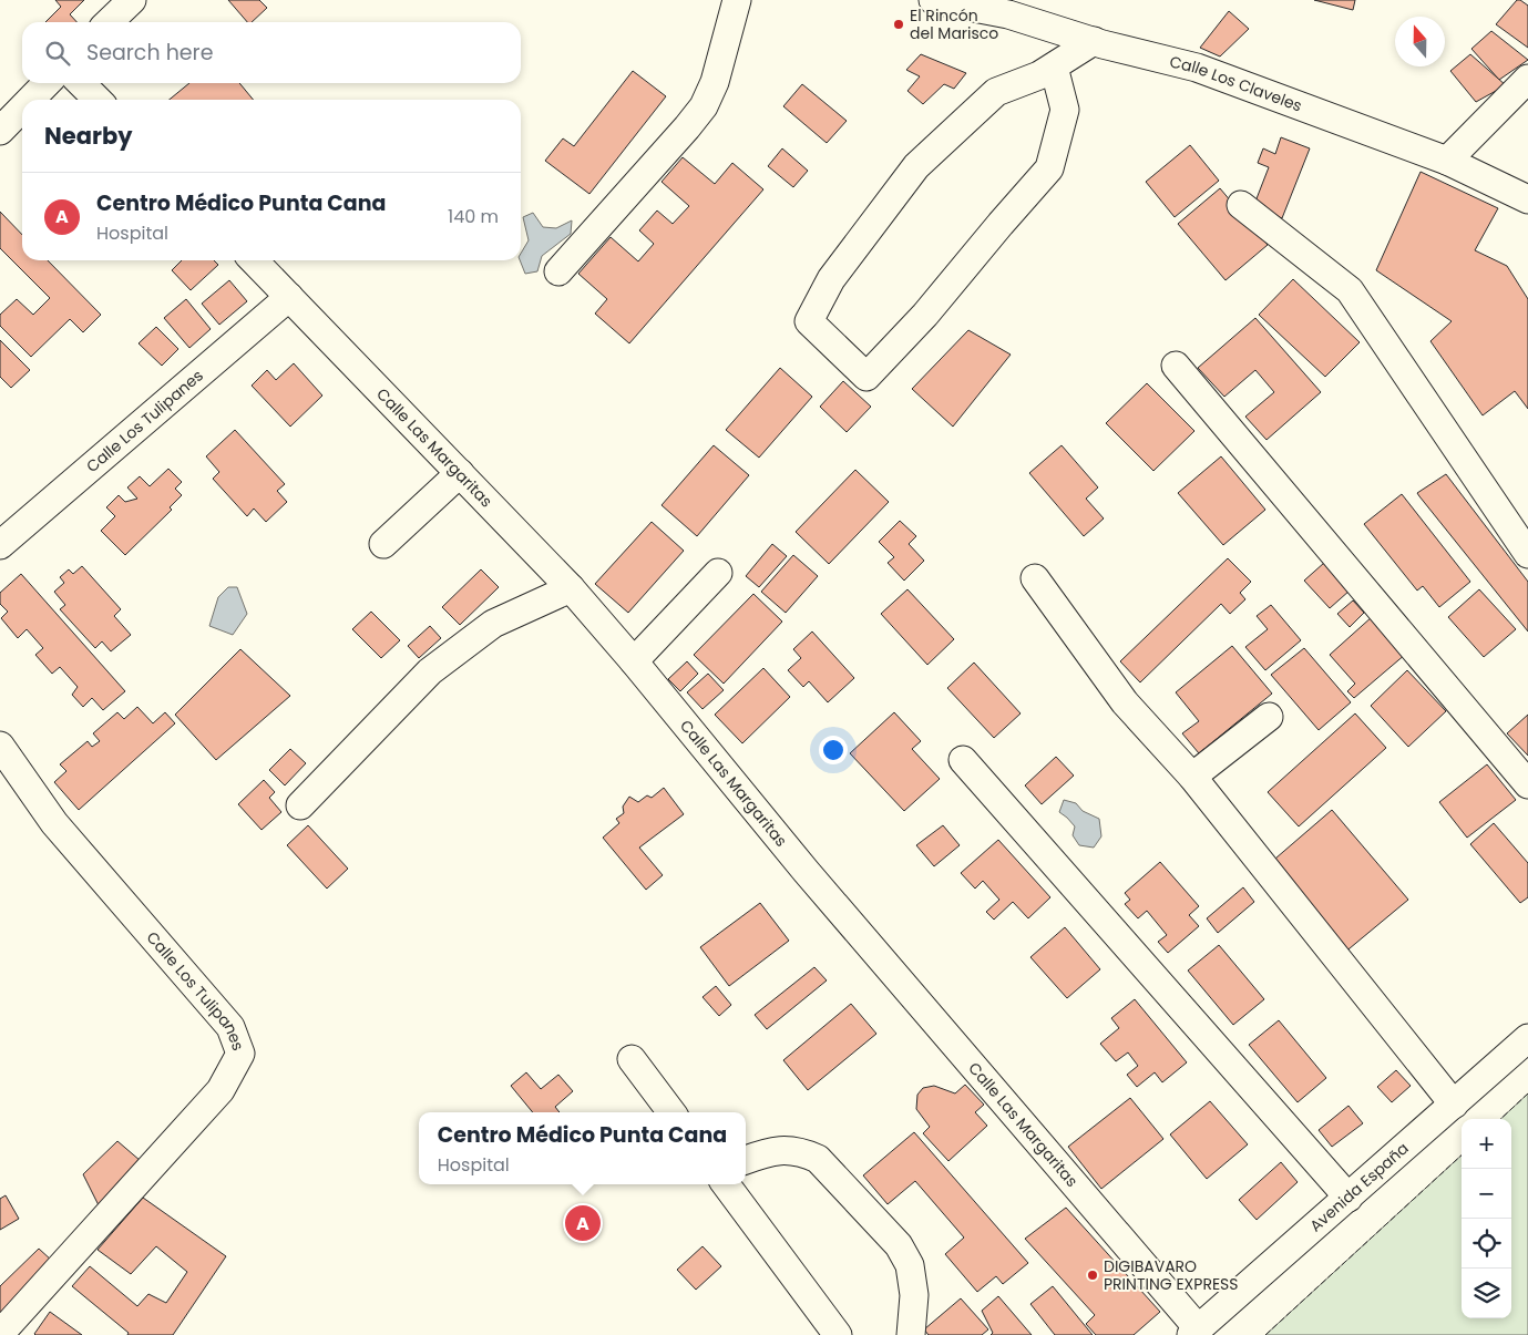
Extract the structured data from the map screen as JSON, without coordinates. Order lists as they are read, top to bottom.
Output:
{
  "streets": {
    "street": [
      "Calle Los Claveles",
      "Calle Los Tulipanes",
      "Calle Las Margaritas",
      "Avenida España"
    ]
  },
  "crossings": [
    ["Calle Los Tulipanes", "Calle Las Margaritas"],
    ["Calle Las Margaritas", "Avenida España"]
  ],
  "places": ["El Rincón del Marisco", "DIGIBAVARO PRINTING EXPRESS"],
  "north": "top",
  "page": {
    "search": "Search here",
    "heading": "Nearby",
    "list": [
      {
        "mark": "A",
        "name": "Centro Médico Punta Cana",
        "note": "Hospital",
        "value": "140 m"
      }
    ],
    "popup": ["Centro Médico Punta Cana", "Hospital"],
    "map_buttons": ["+", "−"],
    "pins": "A"
  }
}
